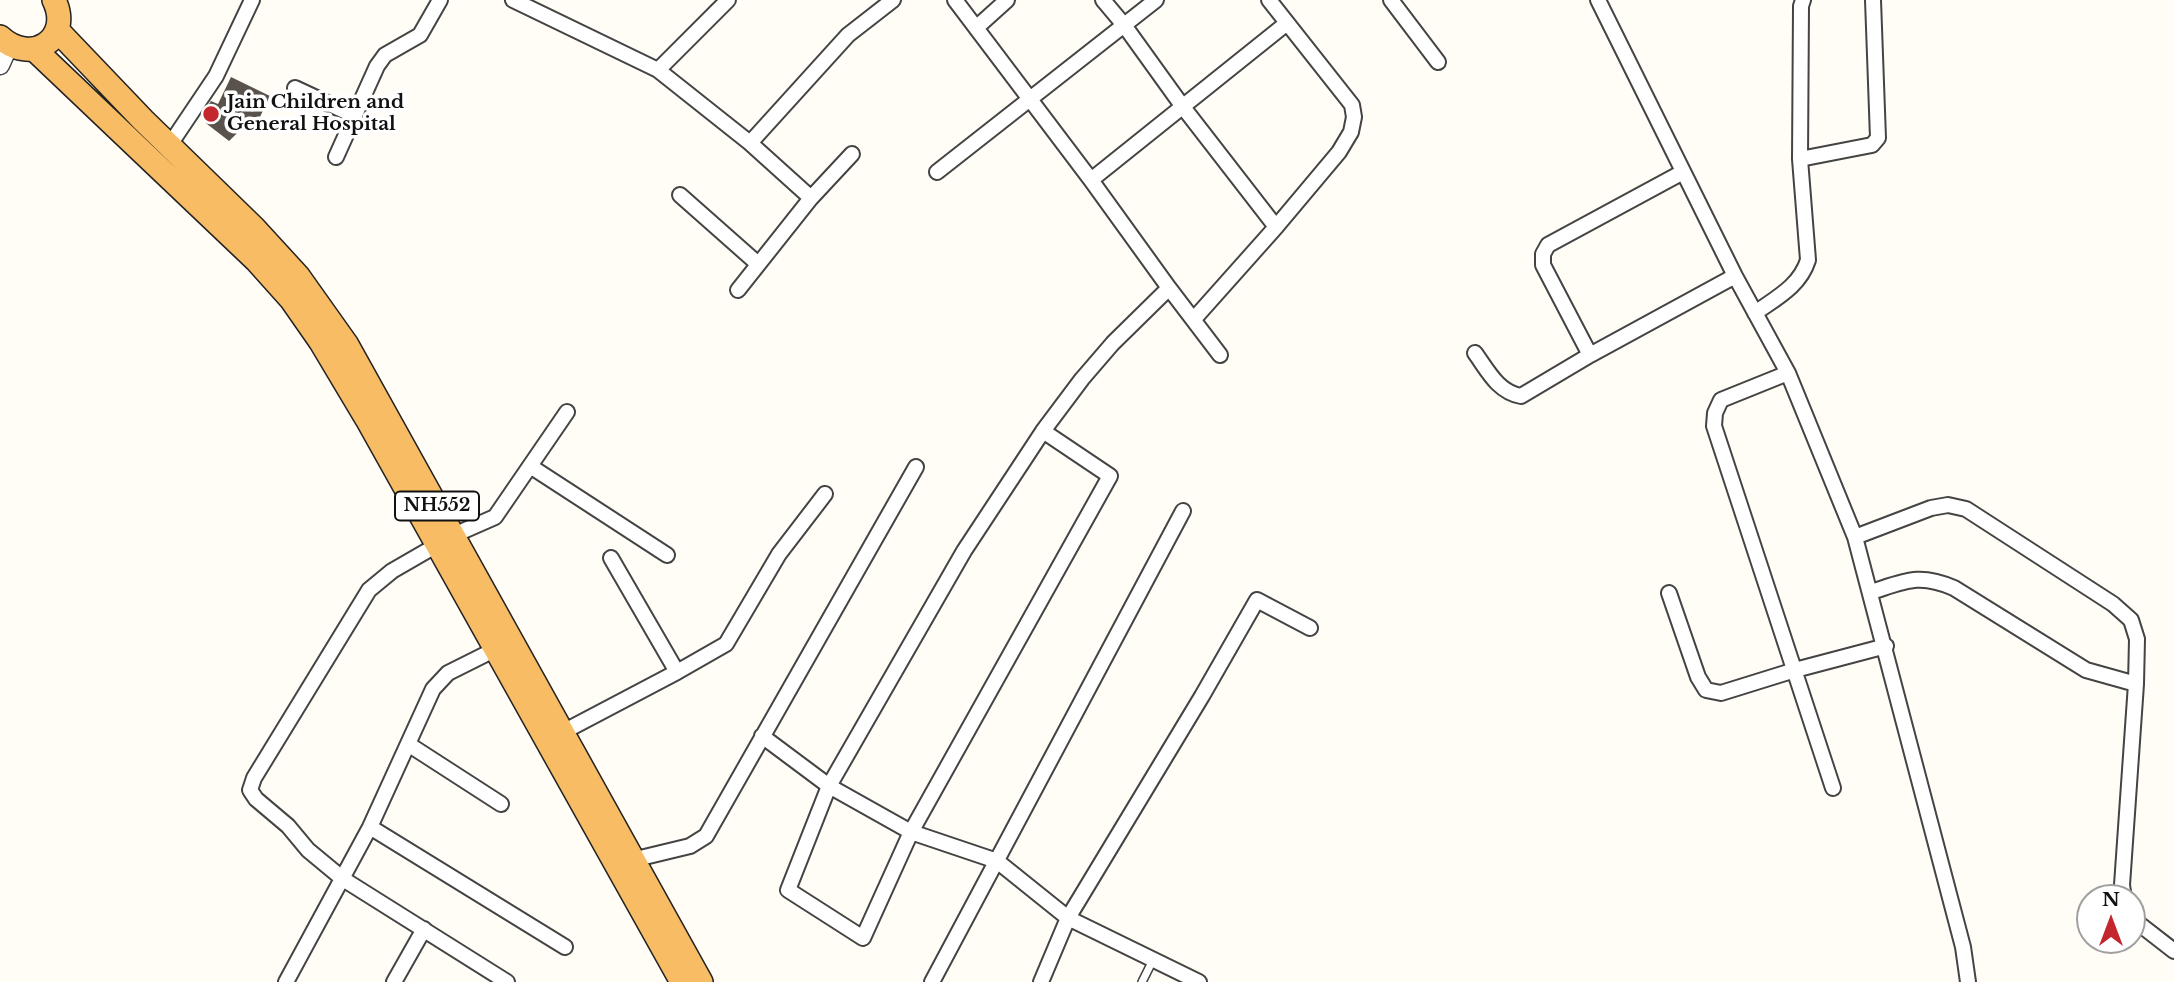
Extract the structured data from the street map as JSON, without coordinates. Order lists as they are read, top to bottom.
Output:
{
  "streets": {
    "highway": ["NH552"]
  },
  "places": ["Jain Children and General Hospital"],
  "north": "top"
}
